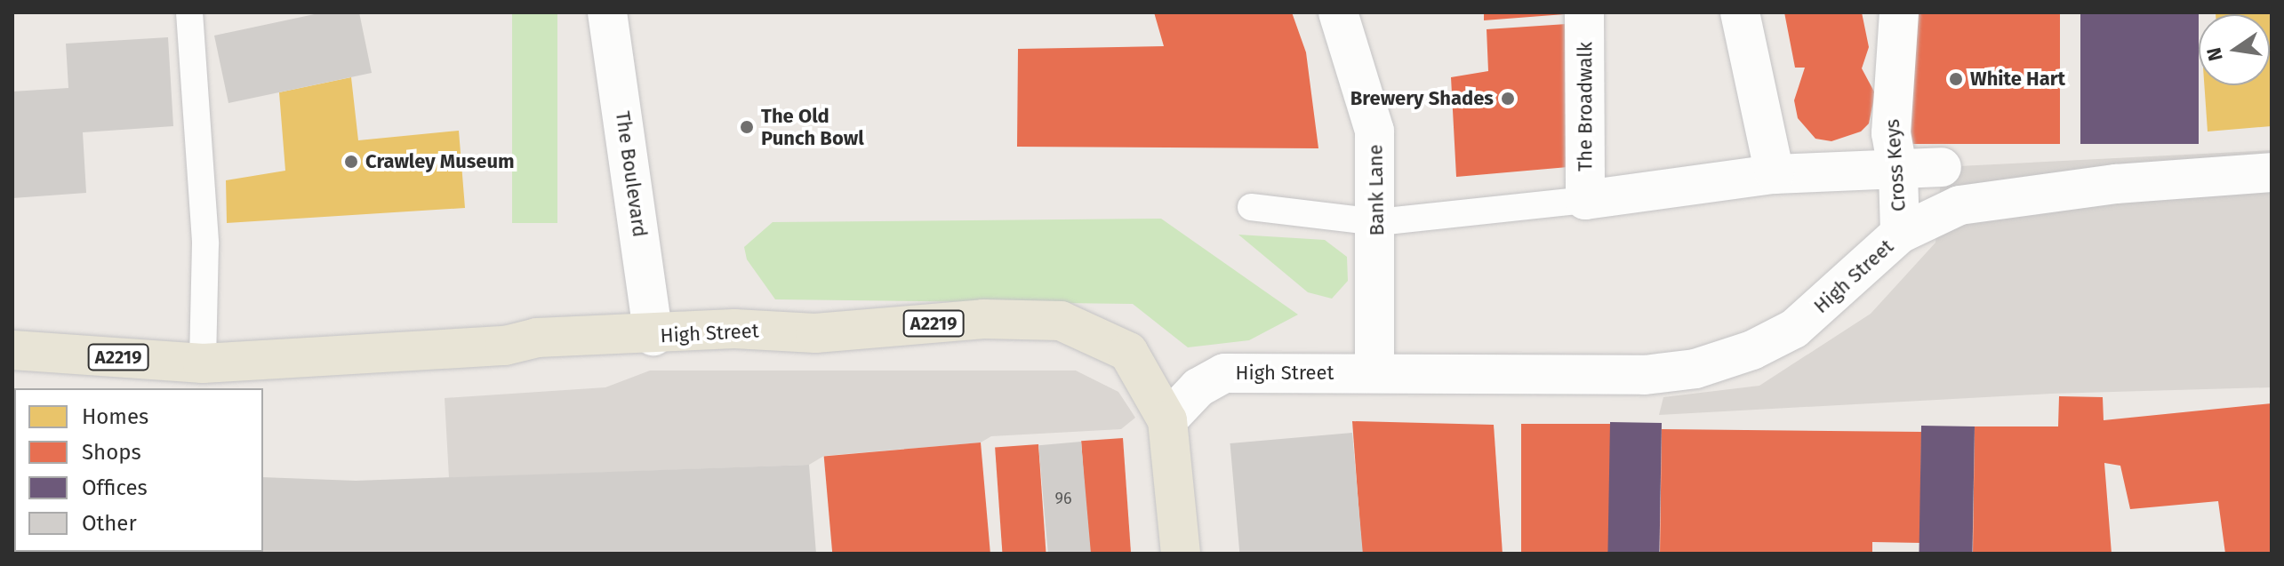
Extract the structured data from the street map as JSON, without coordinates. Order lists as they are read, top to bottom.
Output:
{
  "streets": {
    "main road": ["High Street", "A2219"],
    "street": [
      "The Broadwalk",
      "Cross Keys",
      "The Boulevard",
      "Bank Lane"
    ]
  },
  "crossings": [
    ["Cross Keys", "High Street"],
    ["The Boulevard", "High Street"],
    ["Bank Lane", "High Street"],
    ["High Street", "A2219"]
  ],
  "places": [
    "White Hart",
    "Brewery Shades",
    "The Old Punch Bowl",
    "Crawley Museum"
  ],
  "house_numbers": ["96"],
  "legend": [
    "Homes",
    "Shops",
    "Offices",
    "Other"
  ],
  "north": "left"
}
